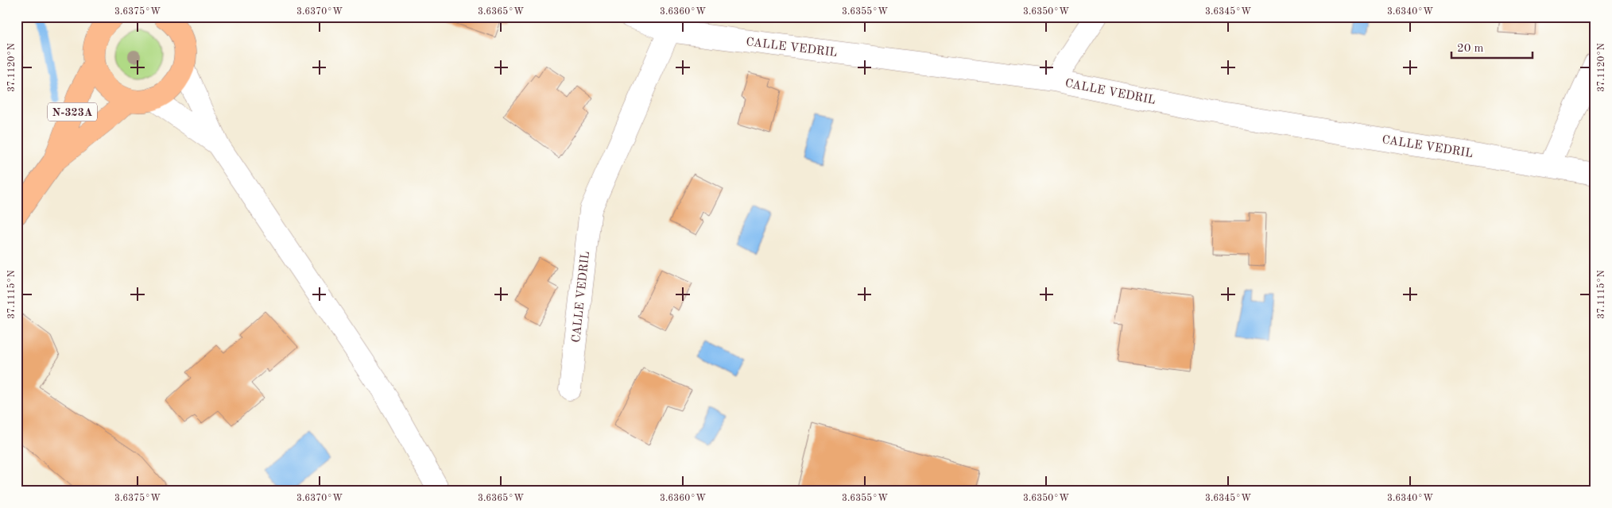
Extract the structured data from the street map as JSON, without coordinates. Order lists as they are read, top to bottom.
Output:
{
  "streets": {
    "main road": ["N-323A"],
    "street": ["CALLE VEDRIL"]
  },
  "scale_bar": "20 m",
  "coordinates": [
    "3.6375°W",
    "3.6370°W",
    "3.6365°W",
    "3.6360°W",
    "3.6355°W",
    "3.6350°W",
    "3.6345°W",
    "3.6340°W",
    "37.1120°N",
    "37.1115°N"
  ]
}
